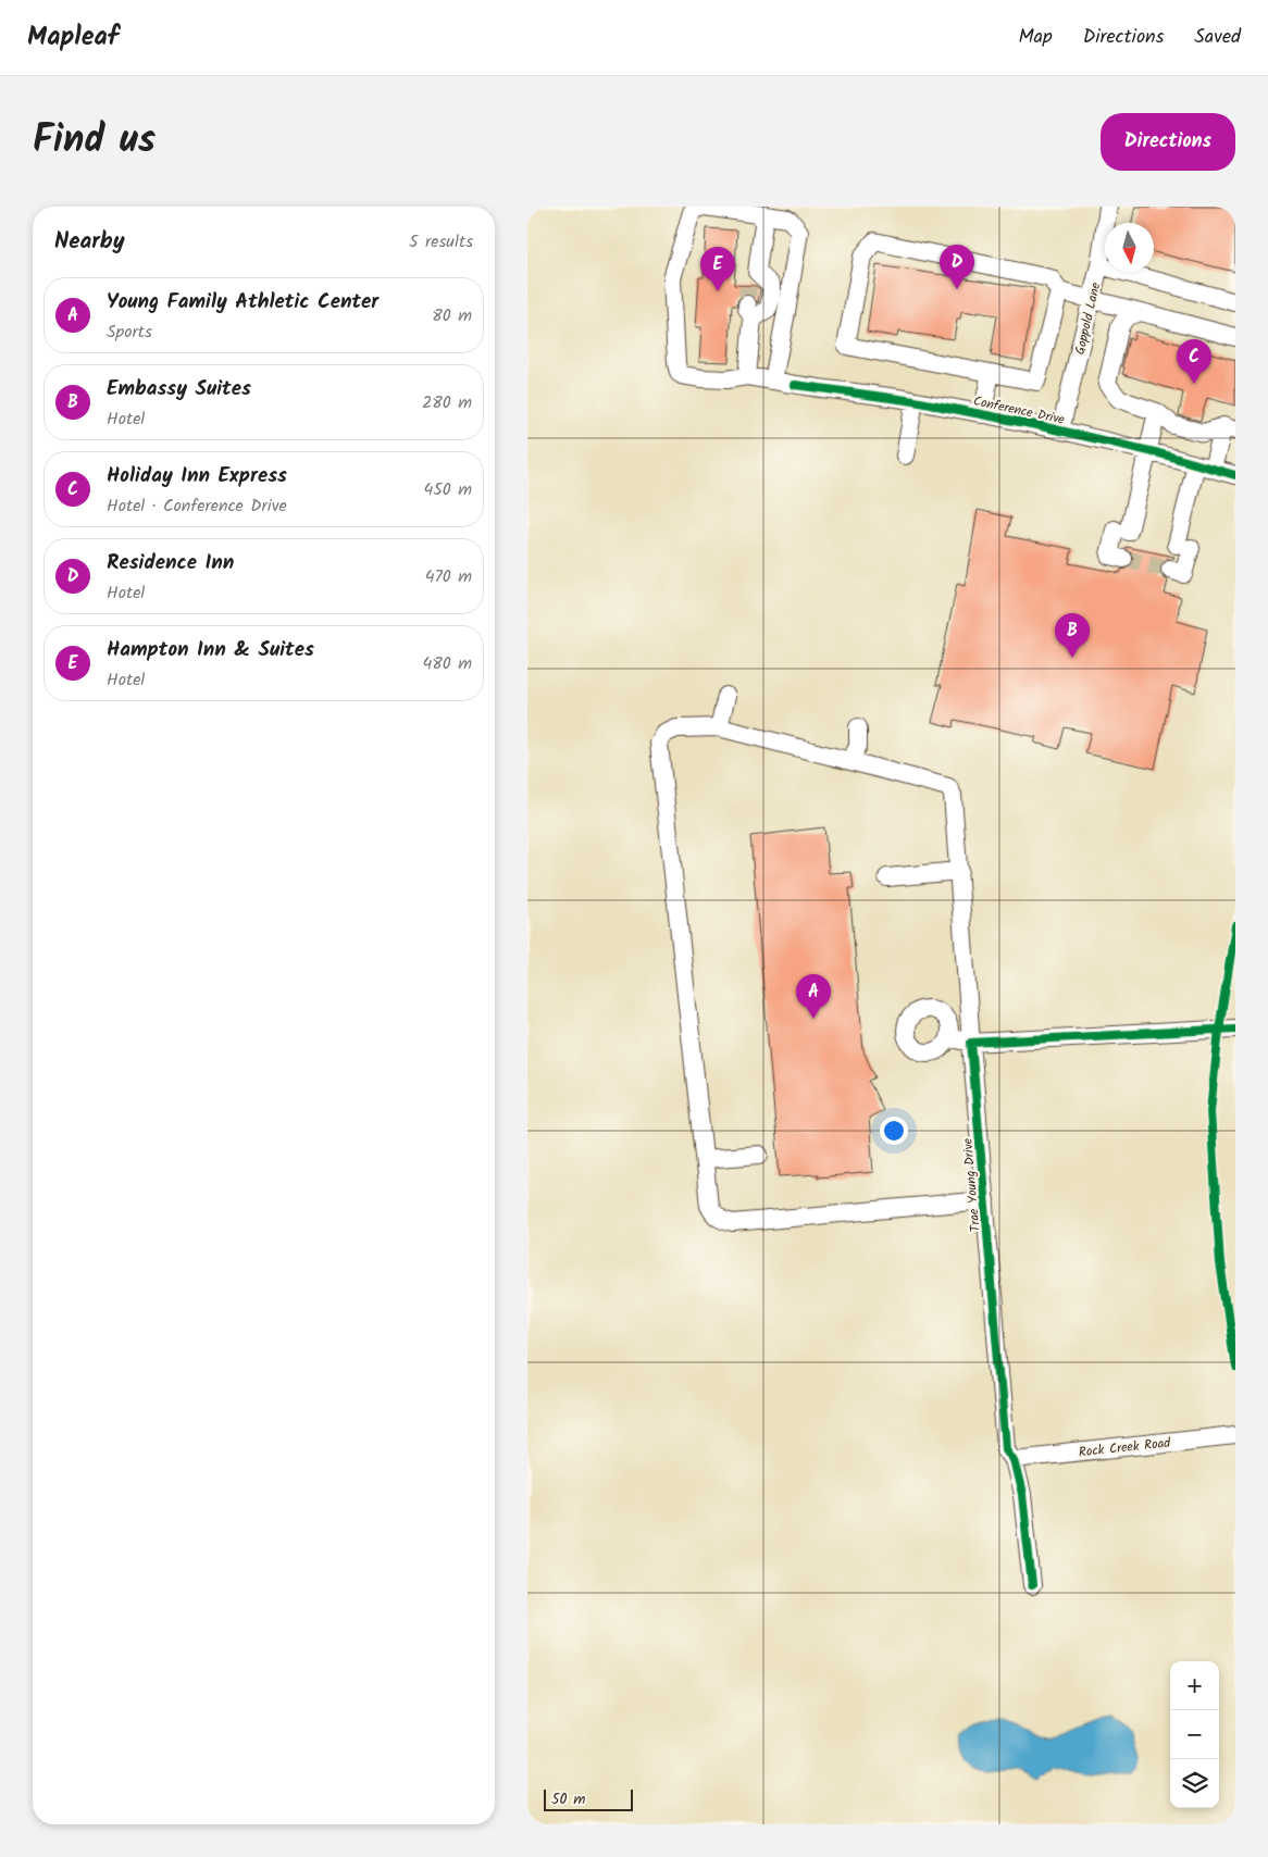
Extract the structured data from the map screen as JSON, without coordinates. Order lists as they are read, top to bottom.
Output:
{
  "streets": {
    "street": [
      "Goppold Lane",
      "Conference Drive",
      "Trae Young Drive",
      "Rock Creek Road"
    ]
  },
  "crossings": [
    ["Goppold Lane", "Conference Drive"],
    ["Trae Young Drive", "Rock Creek Road"]
  ],
  "scale_bar": "50 m",
  "north": "bottom",
  "page": {
    "header": "Mapleaf",
    "nav": ["Map", "Directions", "Saved"],
    "title": "Find us",
    "buttons": "Directions",
    "heading": ["Nearby", "5 results"],
    "pins": [
      "D",
      "E",
      "C",
      "B",
      "A"
    ],
    "list": [
      {
        "mark": "A",
        "name": "Young Family Athletic Center",
        "note": "Sports",
        "value": "80 m"
      },
      {
        "mark": "B",
        "name": "Embassy Suites",
        "note": "Hotel",
        "value": "280 m"
      },
      {
        "mark": "C",
        "name": "Holiday Inn Express",
        "note": "Hotel · Conference Drive",
        "value": "450 m"
      },
      {
        "mark": "D",
        "name": "Residence Inn",
        "note": "Hotel",
        "value": "470 m"
      },
      {
        "mark": "E",
        "name": "Hampton Inn & Suites",
        "note": "Hotel",
        "value": "480 m"
      }
    ],
    "map_buttons": ["+", "−"],
    "scale": "50 m"
  }
}
